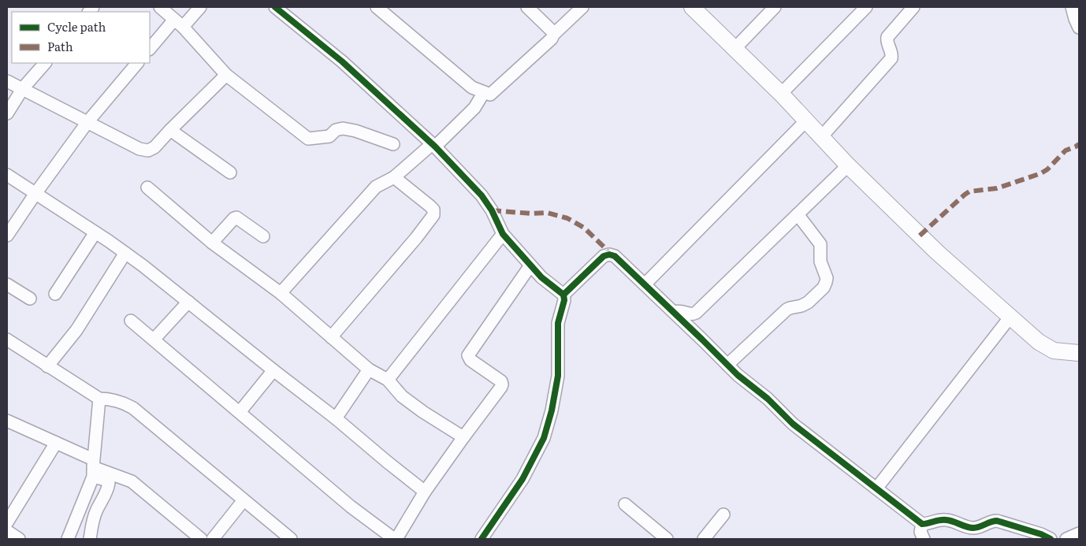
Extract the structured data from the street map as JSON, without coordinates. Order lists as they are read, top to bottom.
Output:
{
  "legend": ["Cycle path", "Path"]
}
